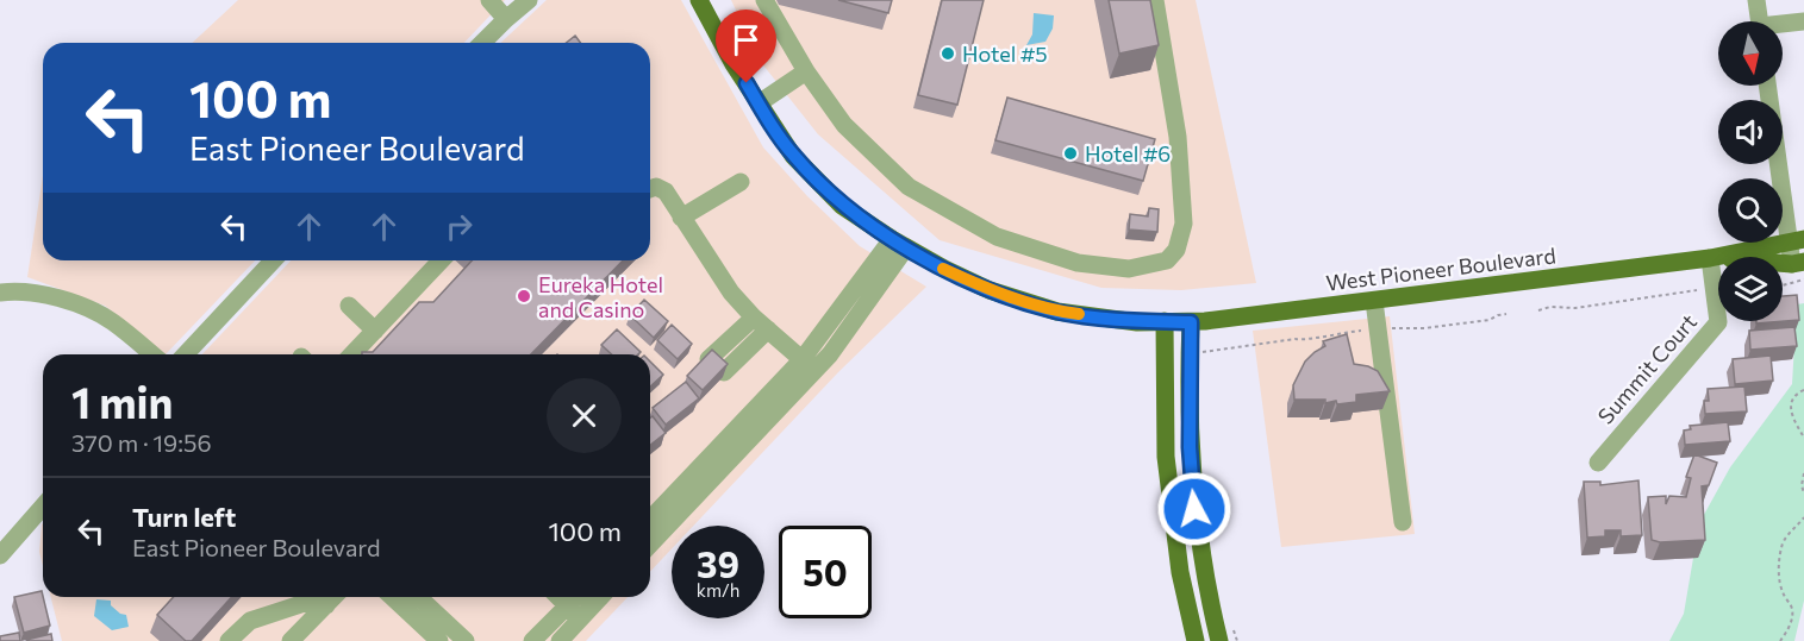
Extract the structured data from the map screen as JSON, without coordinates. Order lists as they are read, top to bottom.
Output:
{
  "streets": {
    "main road": ["West Pioneer Boulevard"],
    "street": ["Summit Court"]
  },
  "crossings": [
    ["West Pioneer Boulevard", "Summit Court"]
  ],
  "places": ["Hotel #5", "Hotel #6", "Eureka Hotel and Casino"],
  "north": "bottom",
  "page": {
    "turn": ["100 m", "East Pioneer Boulevard"],
    "heading": ["1 min", "370 m · 19:56"],
    "list": [
      {
        "name": "Turn left",
        "note": "East Pioneer Boulevard",
        "value": "100 m"
      }
    ],
    "speed": "39 km/h",
    "limit": "50"
  }
}
